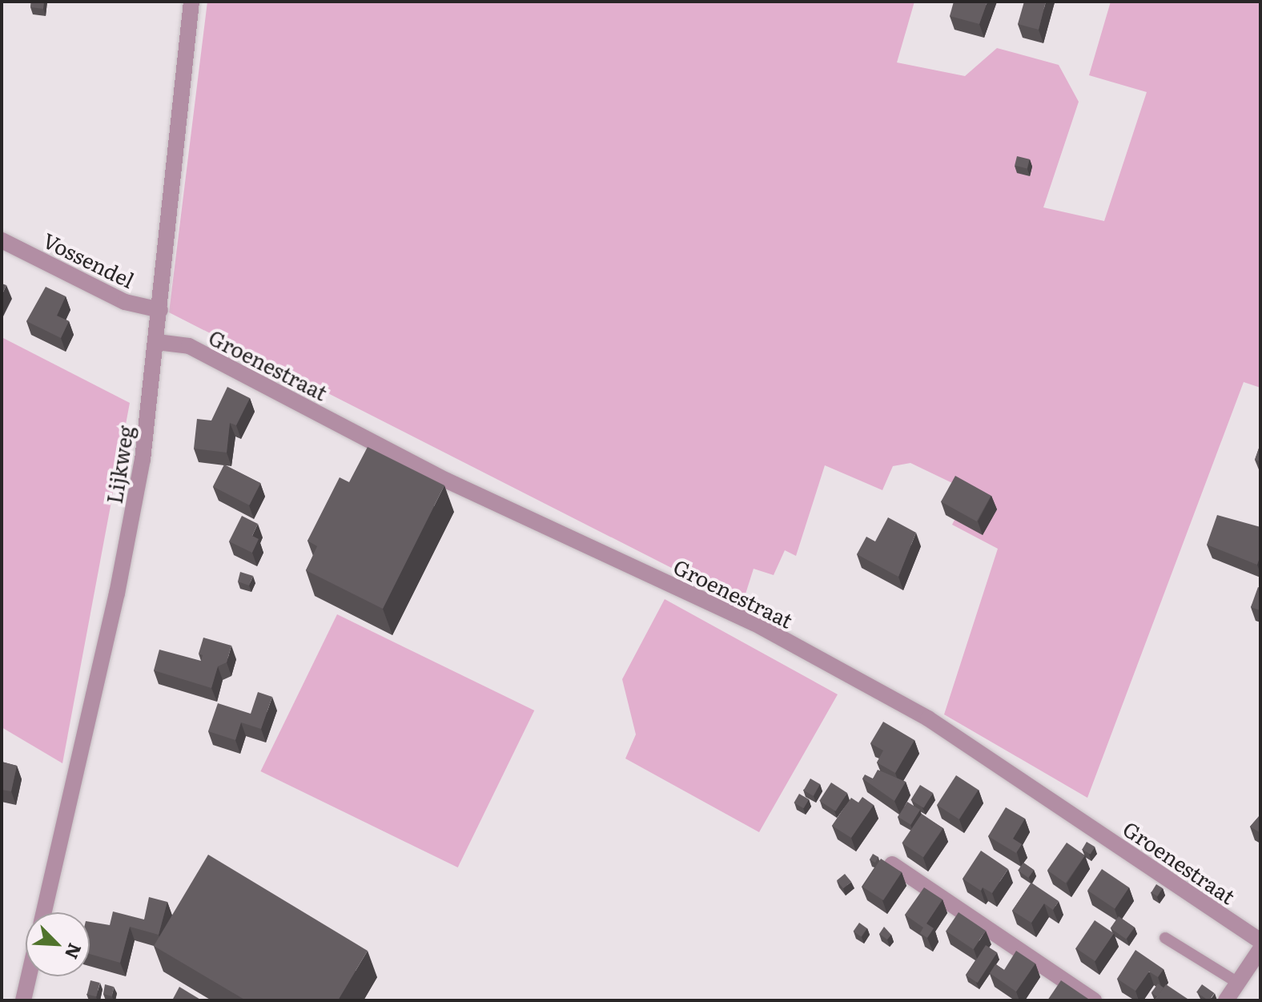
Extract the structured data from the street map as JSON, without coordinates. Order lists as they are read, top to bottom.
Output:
{
  "streets": {
    "street": ["Vossendel", "Groenestraat", "Lijkweg"]
  },
  "crossings": [
    ["Vossendel", "Lijkweg"],
    ["Groenestraat", "Lijkweg"]
  ],
  "north": "bottom right"
}
